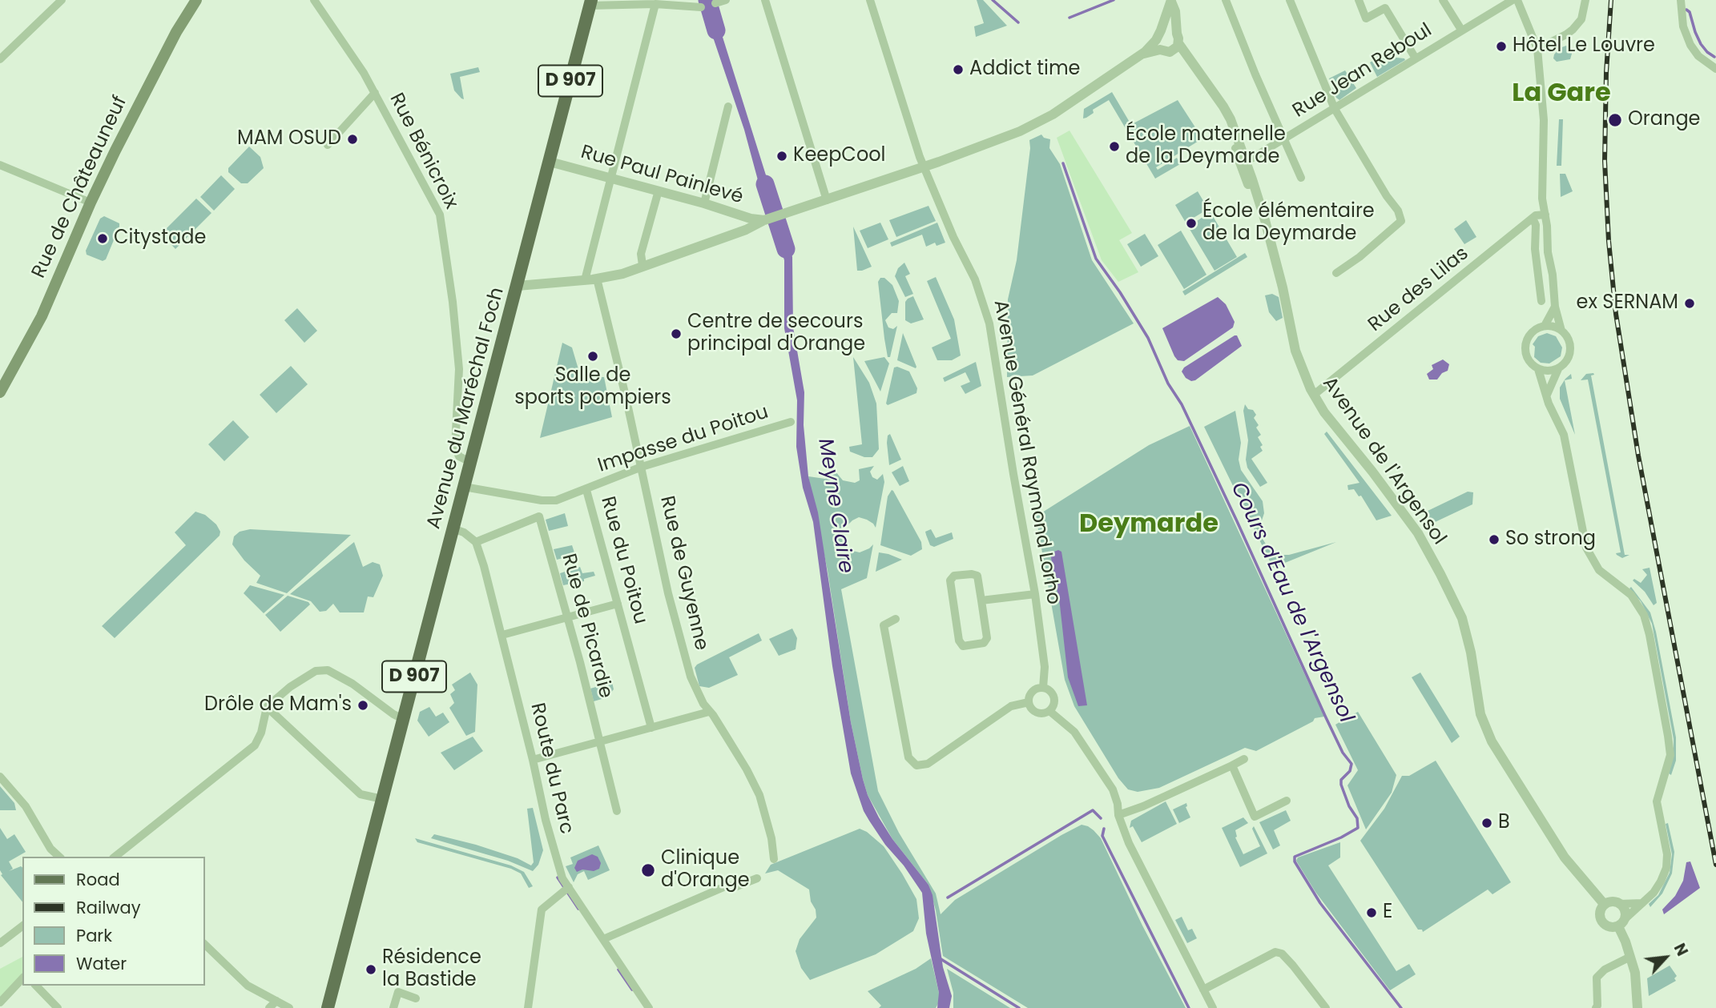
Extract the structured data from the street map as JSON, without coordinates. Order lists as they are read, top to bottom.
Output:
{
  "streets": {
    "main road": ["D 907", "Rue de Châteauneuf", "Avenue du Maréchal Foch"],
    "street": [
      "Rue Jean Reboul",
      "Rue Bénicroix",
      "Rue Paul Painlevé",
      "Rue des Lilas",
      "Impasse du Poitou",
      "Avenue Général Raymond Lorho",
      "Avenue de l'Argensol",
      "Rue du Poitou",
      "Rue de Guyenne",
      "Rue de Picardie",
      "Route du Parc"
    ]
  },
  "crossings": [
    ["Rue Jean Reboul", "Avenue de l'Argensol"],
    ["Rue Bénicroix", "Avenue du Maréchal Foch"],
    ["Rue Paul Painlevé", "Avenue du Maréchal Foch"],
    ["Rue des Lilas", "Avenue de l'Argensol"],
    ["Avenue du Maréchal Foch", "Rue du Poitou"],
    ["Impasse du Poitou", "Rue du Poitou"],
    ["Impasse du Poitou", "Rue de Guyenne"],
    ["Rue de Picardie", "Route du Parc"]
  ],
  "districts": ["La Gare", "Deymarde"],
  "water": ["Meyne Claire", "Cours d'Eau de l'Argensol"],
  "places": [
    "Hôtel Le Louvre",
    "Addict time",
    "Orange",
    "MAM OSUD",
    "École maternelle de la Deymarde",
    "KeepCool",
    "École élémentaire de la Deymarde",
    "Citystade",
    "ex SERNAM",
    "Centre de secours principal d'Orange",
    "Salle de sports pompiers",
    "So strong",
    "Drôle de Mam's",
    "B",
    "Clinique d'Orange",
    "E",
    "Résidence la Bastide"
  ],
  "legend": [
    "Road",
    "Railway",
    "Park",
    "Water"
  ],
  "north": "top right"
}
